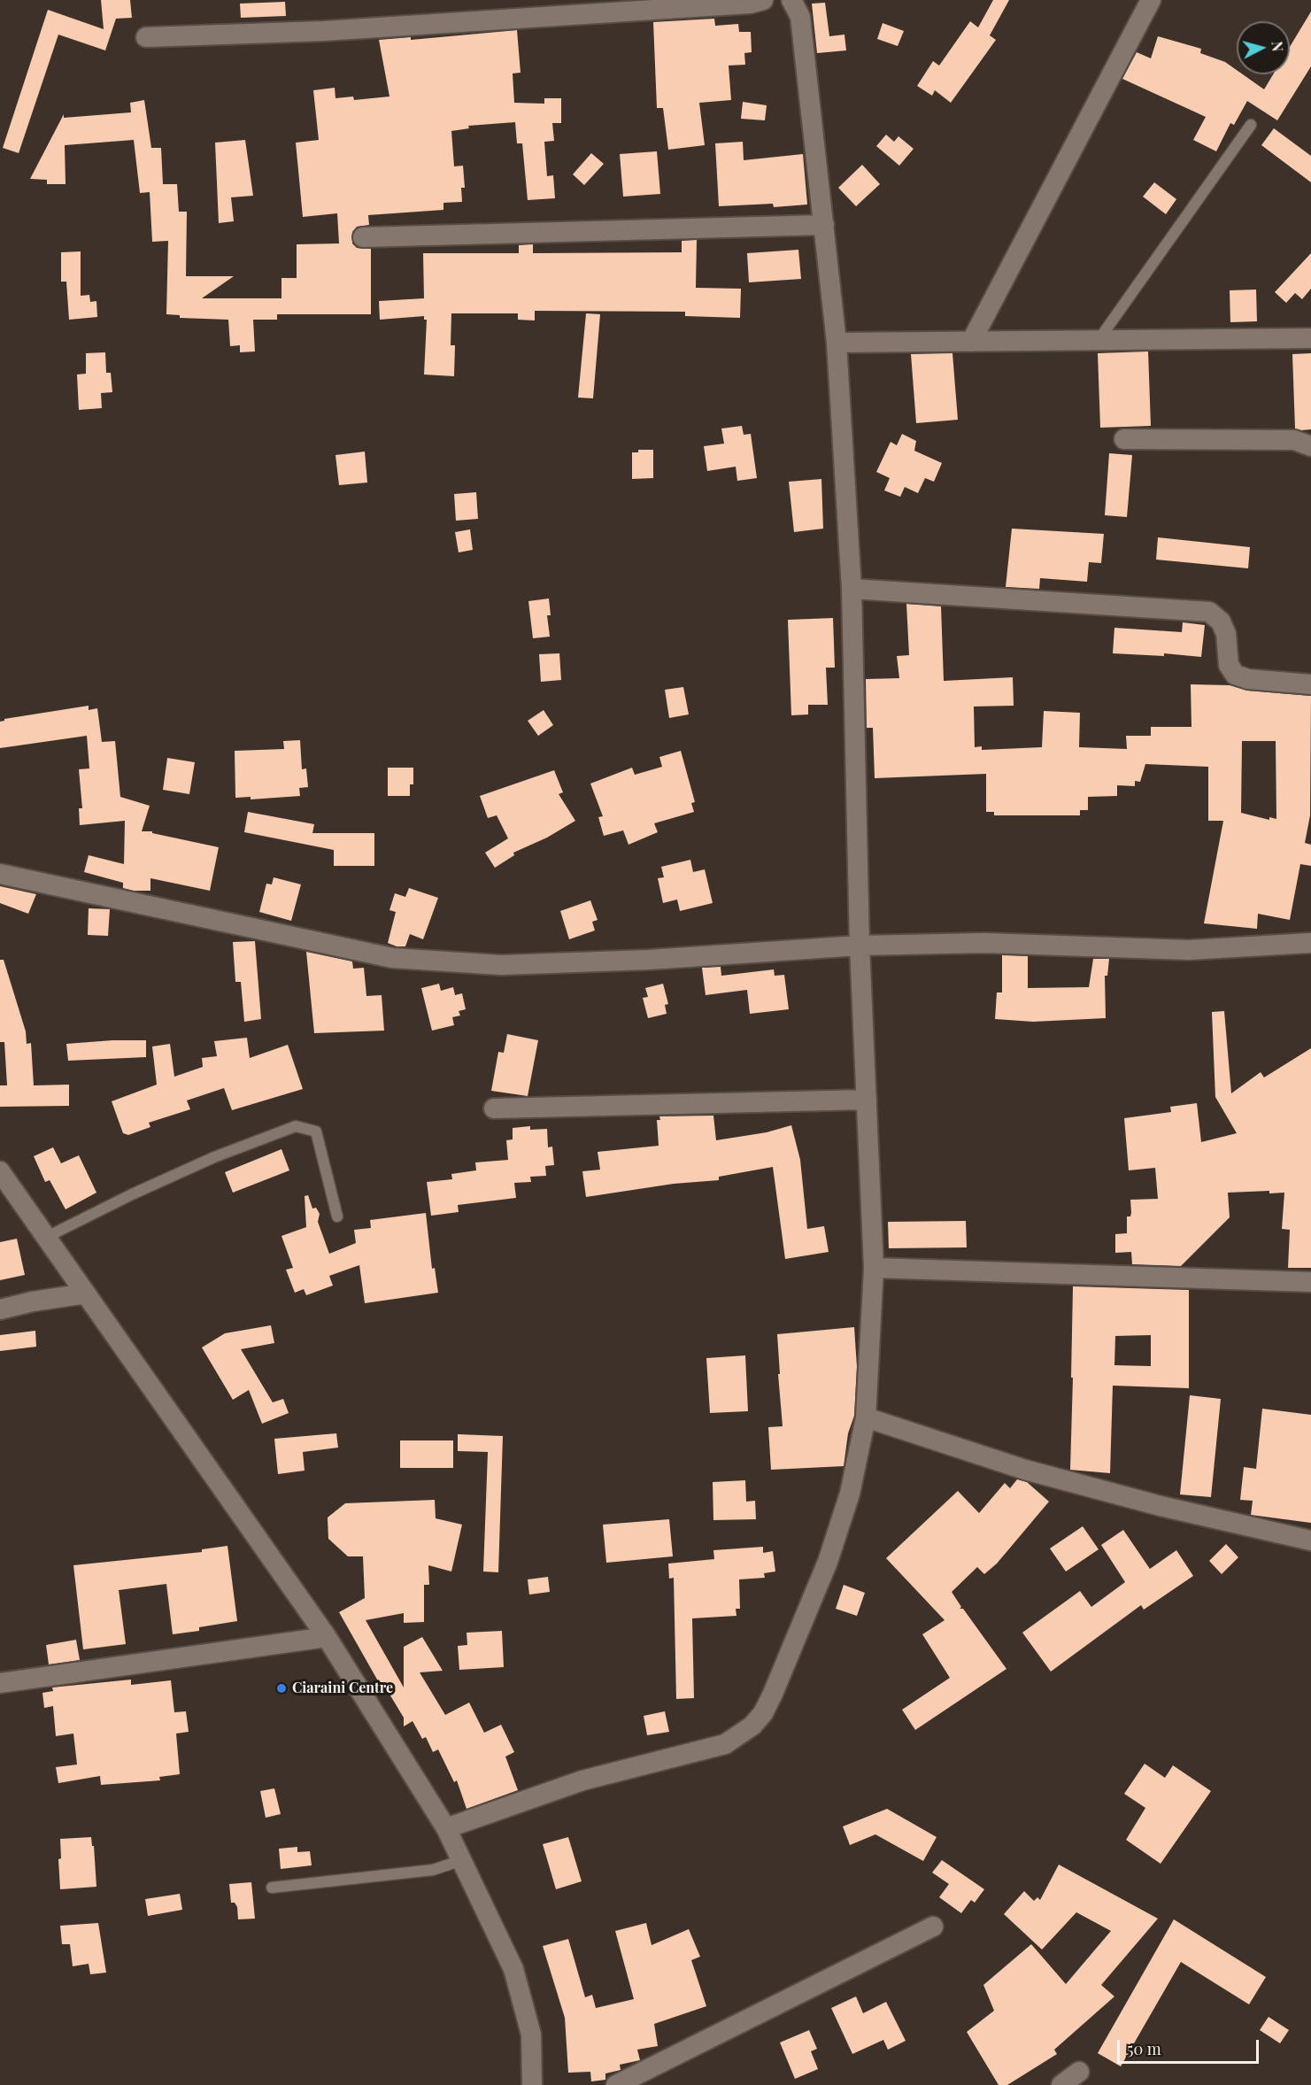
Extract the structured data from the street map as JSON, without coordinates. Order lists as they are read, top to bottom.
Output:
{
  "places": ["Ciaraini Centre"],
  "scale_bar": "50 m",
  "north": "right"
}
